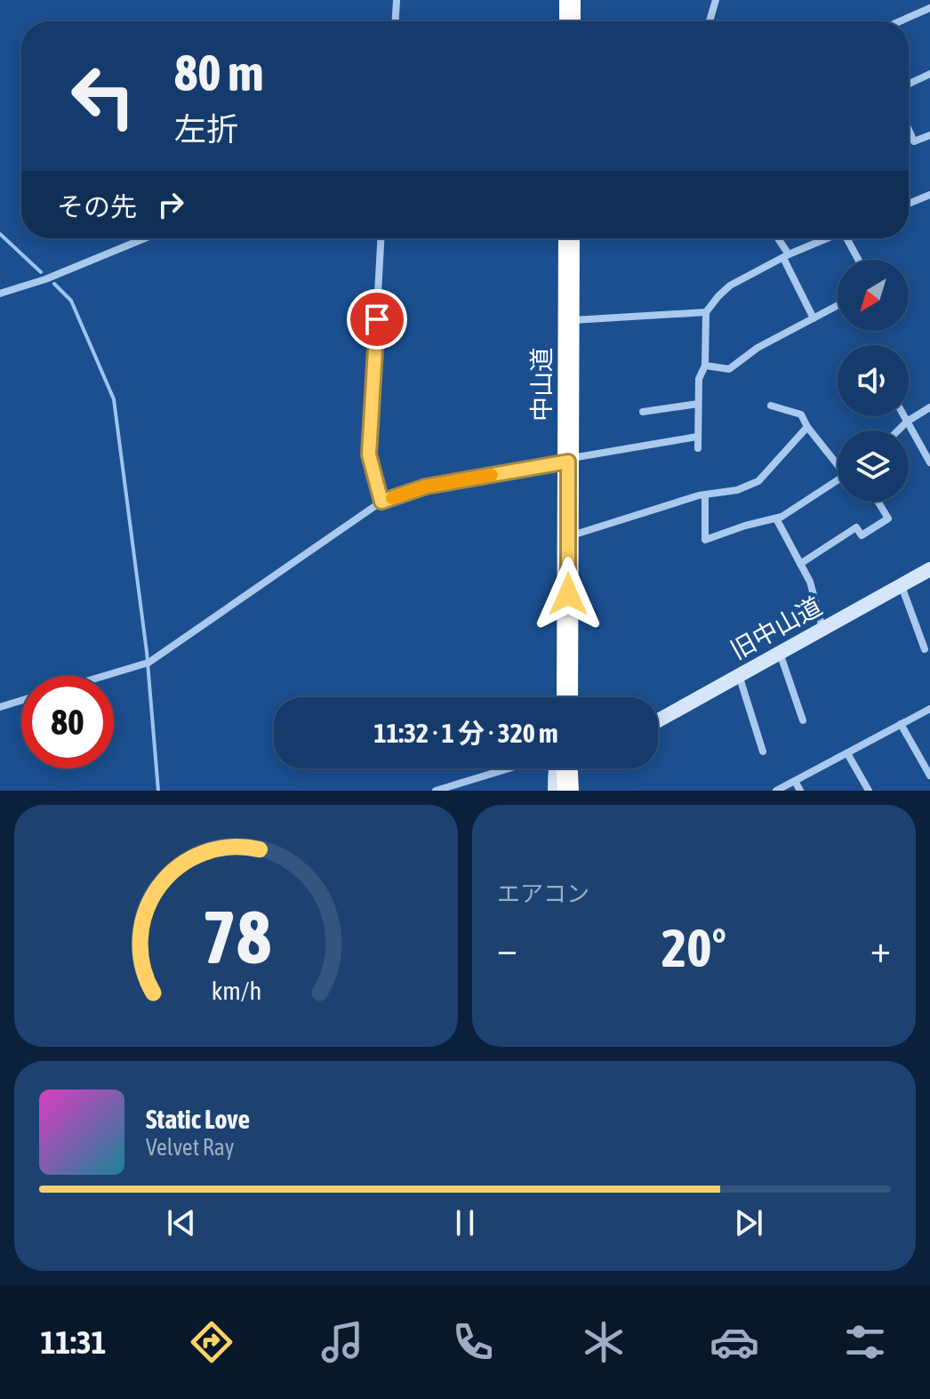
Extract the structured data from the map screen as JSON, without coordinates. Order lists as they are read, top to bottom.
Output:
{
  "streets": {
    "highway": ["中山道"],
    "street": ["旧中山道"]
  },
  "north": "bottom left",
  "page": {
    "turn": ["80 m", "左折"],
    "then": "その先",
    "limit": "80",
    "trip": "11:32 · 1 分 · 320 m",
    "tile": "エアコン",
    "heat": ["−", "20°", "+"],
    "song": ["Static Love", "Velvet Ray"],
    "tabs": "11:31",
    "gauge": ["78", "km/h"]
  }
}
